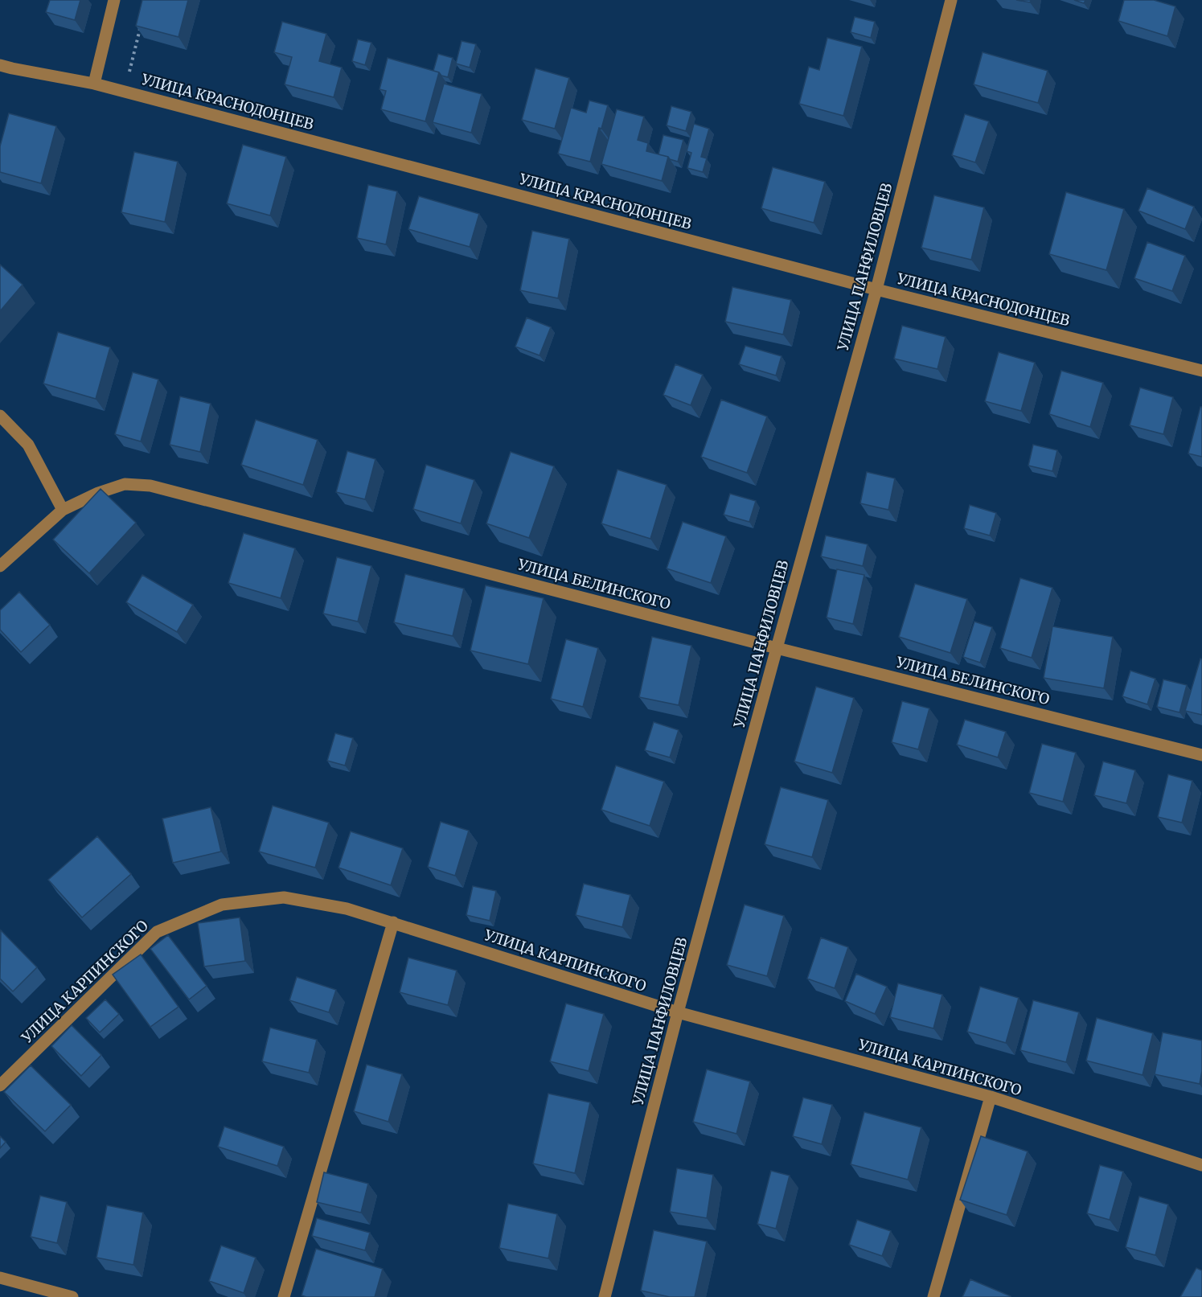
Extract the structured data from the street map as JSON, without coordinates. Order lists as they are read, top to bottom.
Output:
{
  "streets": {
    "street": [
      "УЛИЦА КРАСНОДОНЦЕВ",
      "УЛИЦА ПАНФИЛОВЦЕВ",
      "УЛИЦА БЕЛИНСКОГО",
      "УЛИЦА КАРПИНСКОГО"
    ]
  },
  "crossings": [
    ["УЛИЦА КРАСНОДОНЦЕВ", "УЛИЦА ПАНФИЛОВЦЕВ"],
    ["УЛИЦА ПАНФИЛОВЦЕВ", "УЛИЦА БЕЛИНСКОГО"],
    ["УЛИЦА ПАНФИЛОВЦЕВ", "УЛИЦА КАРПИНСКОГО"]
  ]
}
